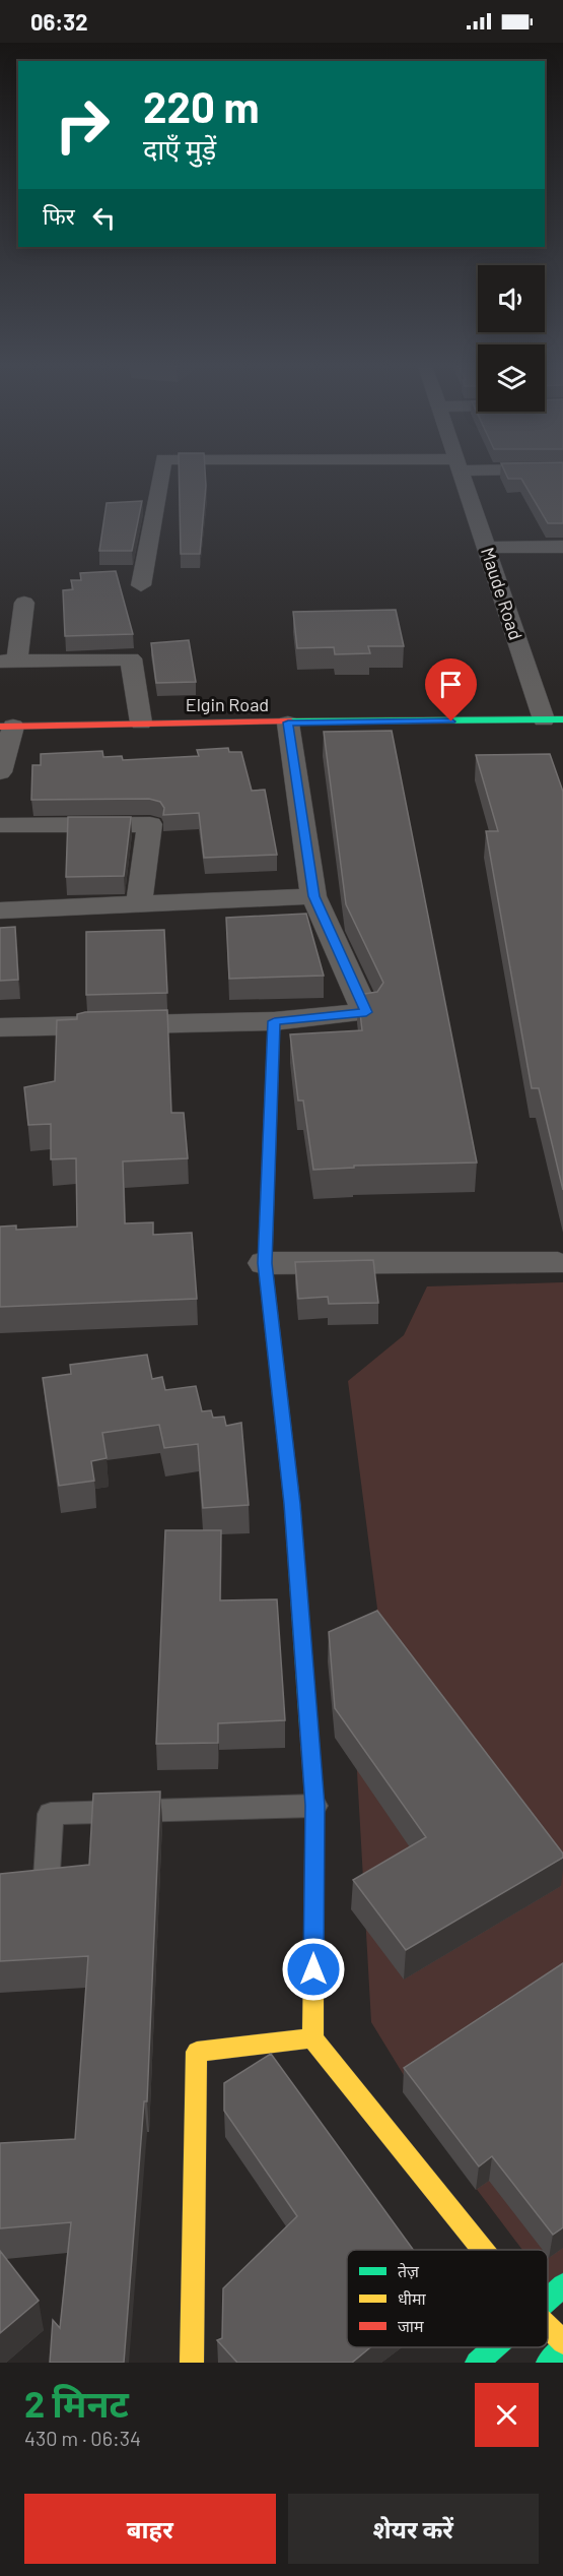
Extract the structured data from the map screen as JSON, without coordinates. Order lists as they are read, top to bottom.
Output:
{
  "streets": {
    "street": ["Maude Road", "Elgin Road"]
  },
  "crossings": [
    ["Maude Road", "Elgin Road"]
  ],
  "legend": ["तेज़", "धीमा", "जाम"],
  "page": {
    "status": "06:32",
    "turn": ["220 m", "दाएँ मुड़ें"],
    "then": "फिर",
    "heading": ["2 मिनट", "430 m · 06:34"],
    "buttons": ["बाहर", "शेयर करें"]
  }
}
